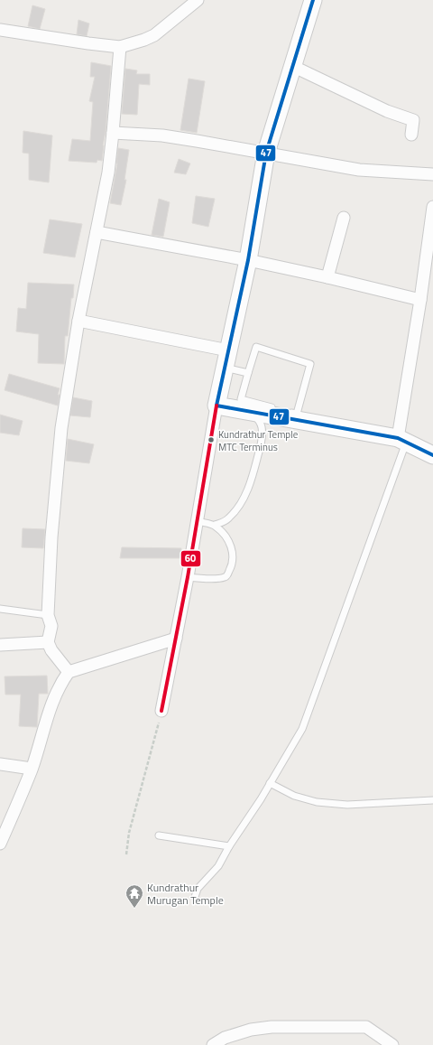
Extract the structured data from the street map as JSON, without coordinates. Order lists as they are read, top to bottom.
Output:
{
  "places": {
    "other": ["Kundrathur Temple MTC Terminus"],
    "temple": ["Kundrathur Murugan Temple"]
  },
  "lines": ["transit line 47", "transit line 60"]
}
